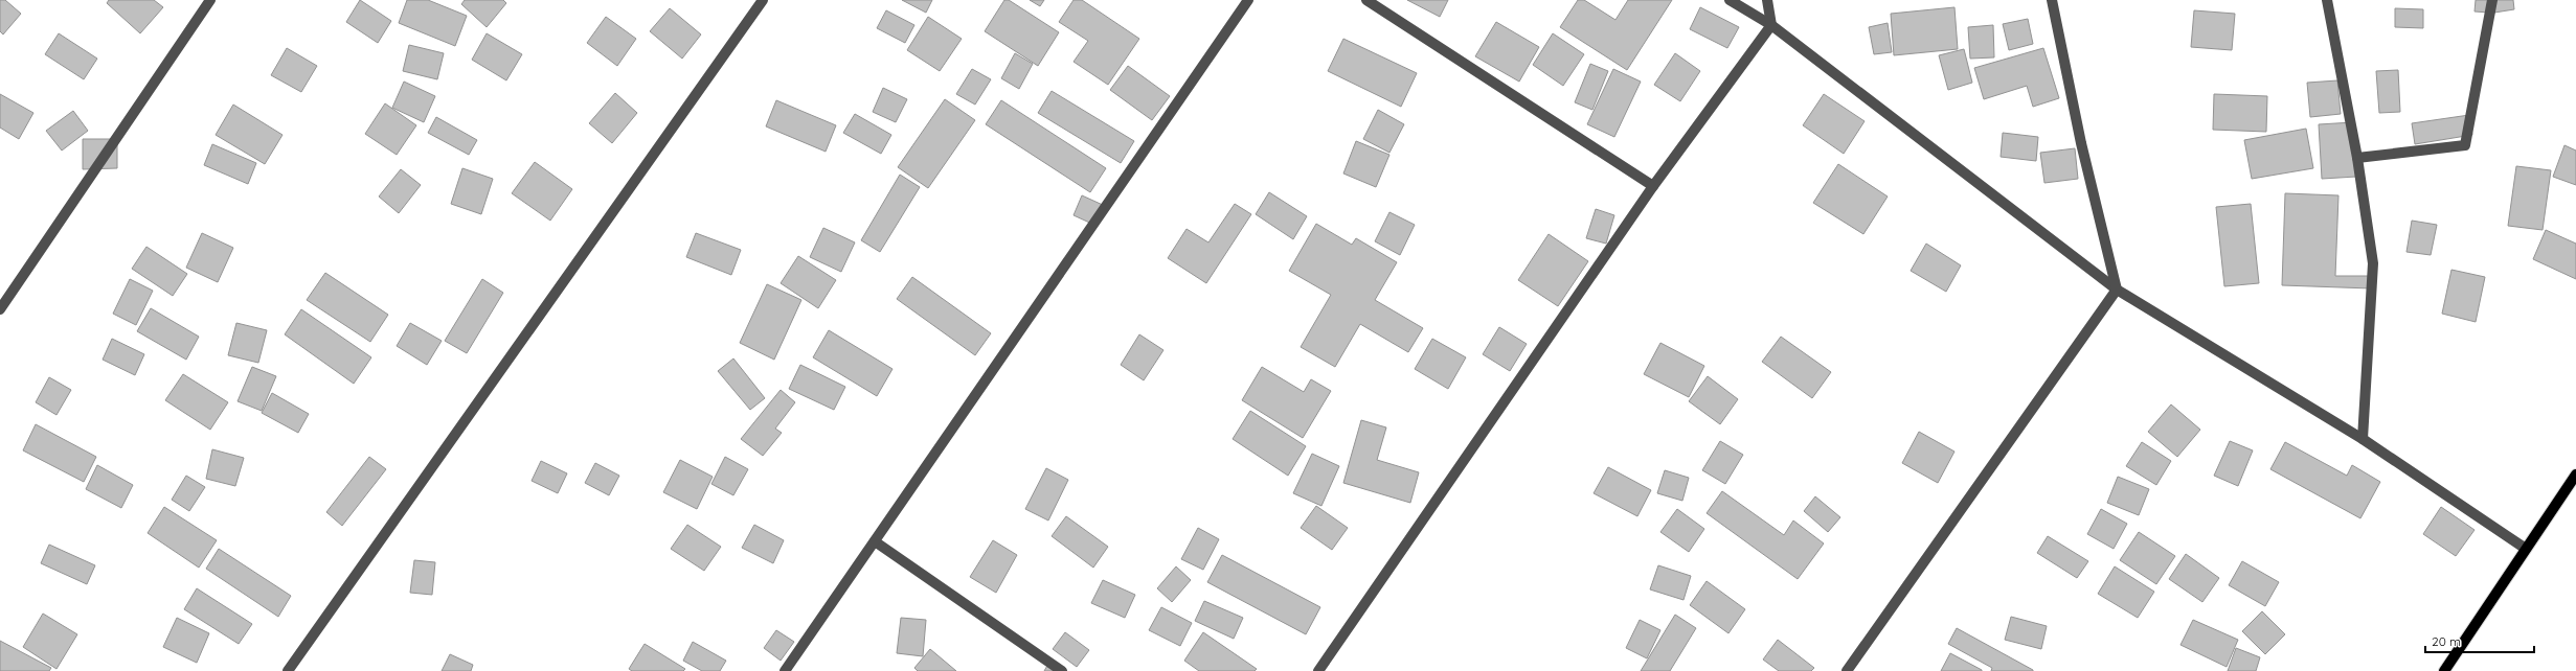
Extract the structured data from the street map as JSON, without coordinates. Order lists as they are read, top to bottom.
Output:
{
  "scale_bar": "20 m"
}
